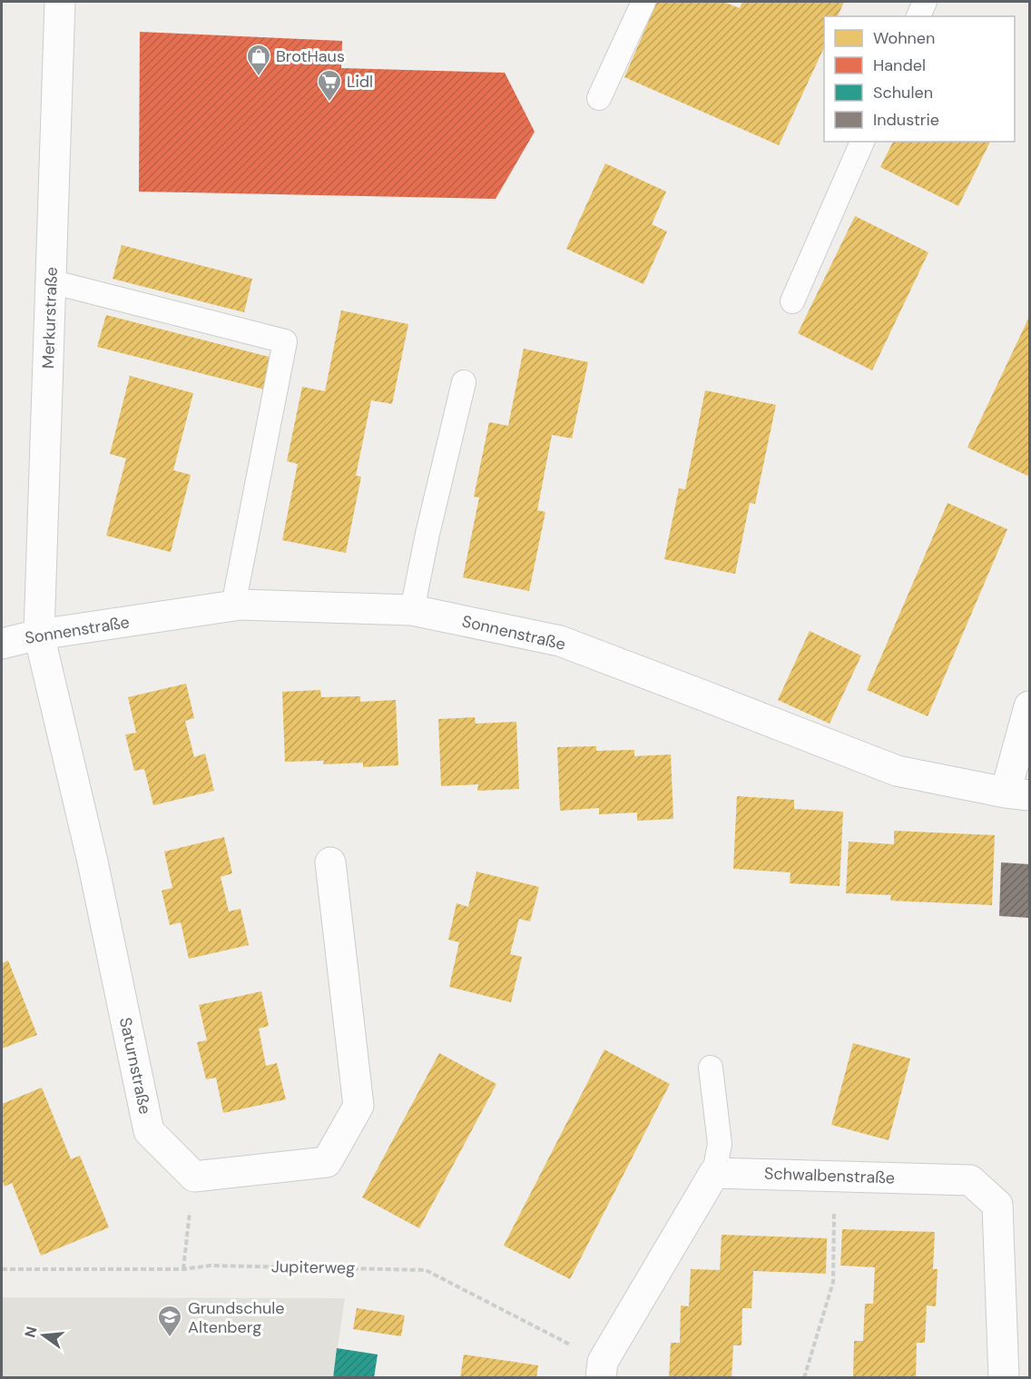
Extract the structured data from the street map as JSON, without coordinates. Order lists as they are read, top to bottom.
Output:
{
  "streets": {
    "street": [
      "Merkurstraße",
      "Sonnenstraße",
      "Saturnstraße",
      "Schwalbenstraße"
    ],
    "path": ["Jupiterweg"]
  },
  "crossings": [
    ["Merkurstraße", "Sonnenstraße"],
    ["Merkurstraße", "Saturnstraße"],
    ["Sonnenstraße", "Saturnstraße"]
  ],
  "places": {
    "shop": ["BrotHaus"],
    "supermarket": ["Lidl"],
    "school or university": ["Grundschule Altenberg"]
  },
  "legend": [
    "Wohnen",
    "Handel",
    "Schulen",
    "Industrie"
  ],
  "north": "left"
}
